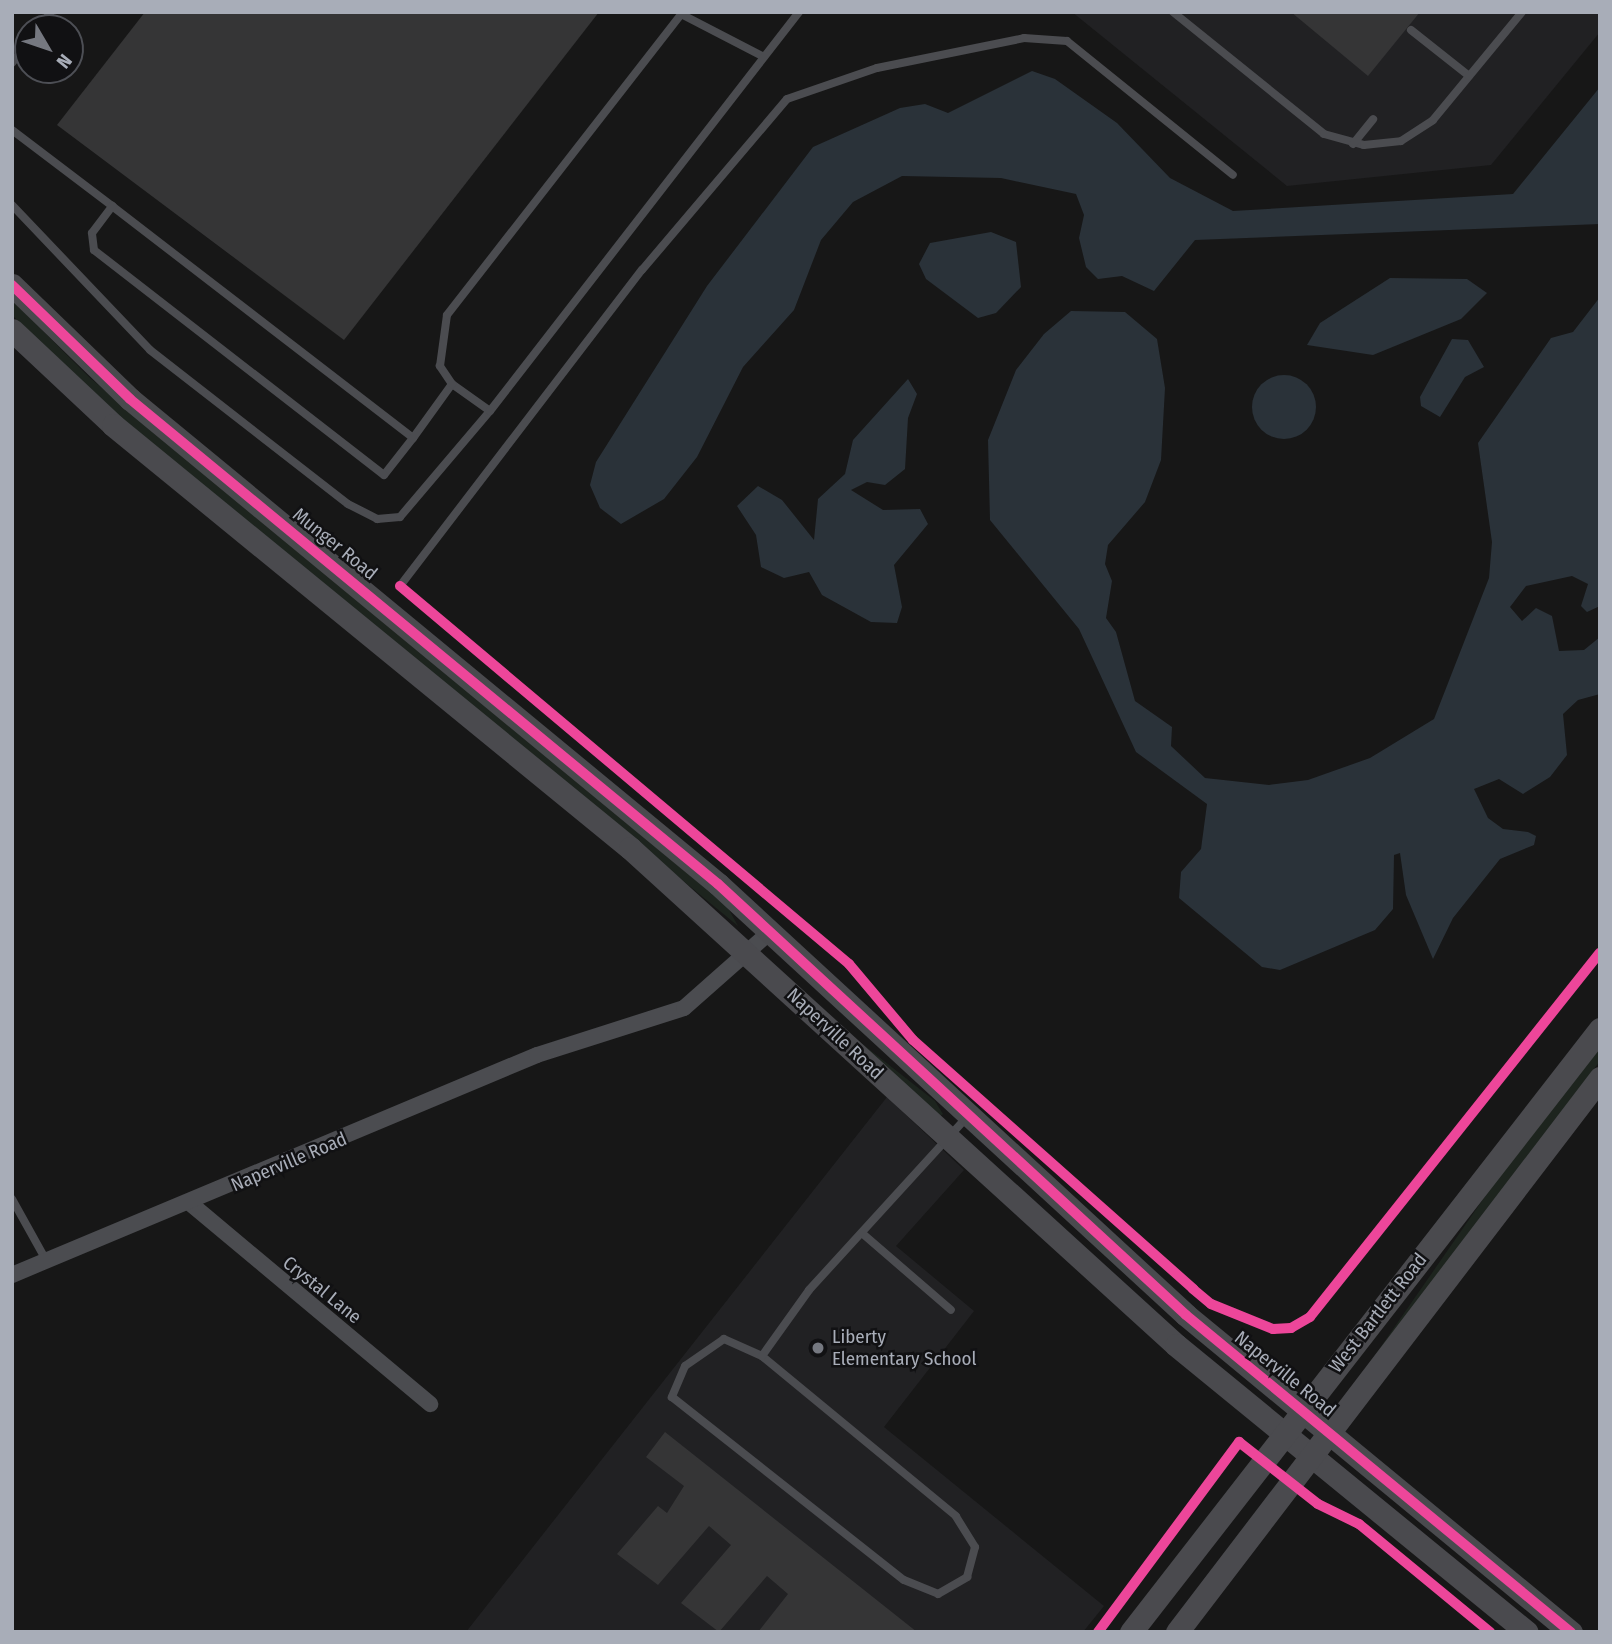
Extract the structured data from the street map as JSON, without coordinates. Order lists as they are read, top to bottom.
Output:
{
  "streets": {
    "street": [
      "Munger Road",
      "Naperville Road",
      "Crystal Lane",
      "West Bartlett Road"
    ]
  },
  "crossings": [
    ["Munger Road", "Naperville Road"],
    ["Naperville Road", "Crystal Lane"],
    ["Naperville Road", "West Bartlett Road"]
  ],
  "places": ["Liberty Elementary School"],
  "north": "bottom right"
}
